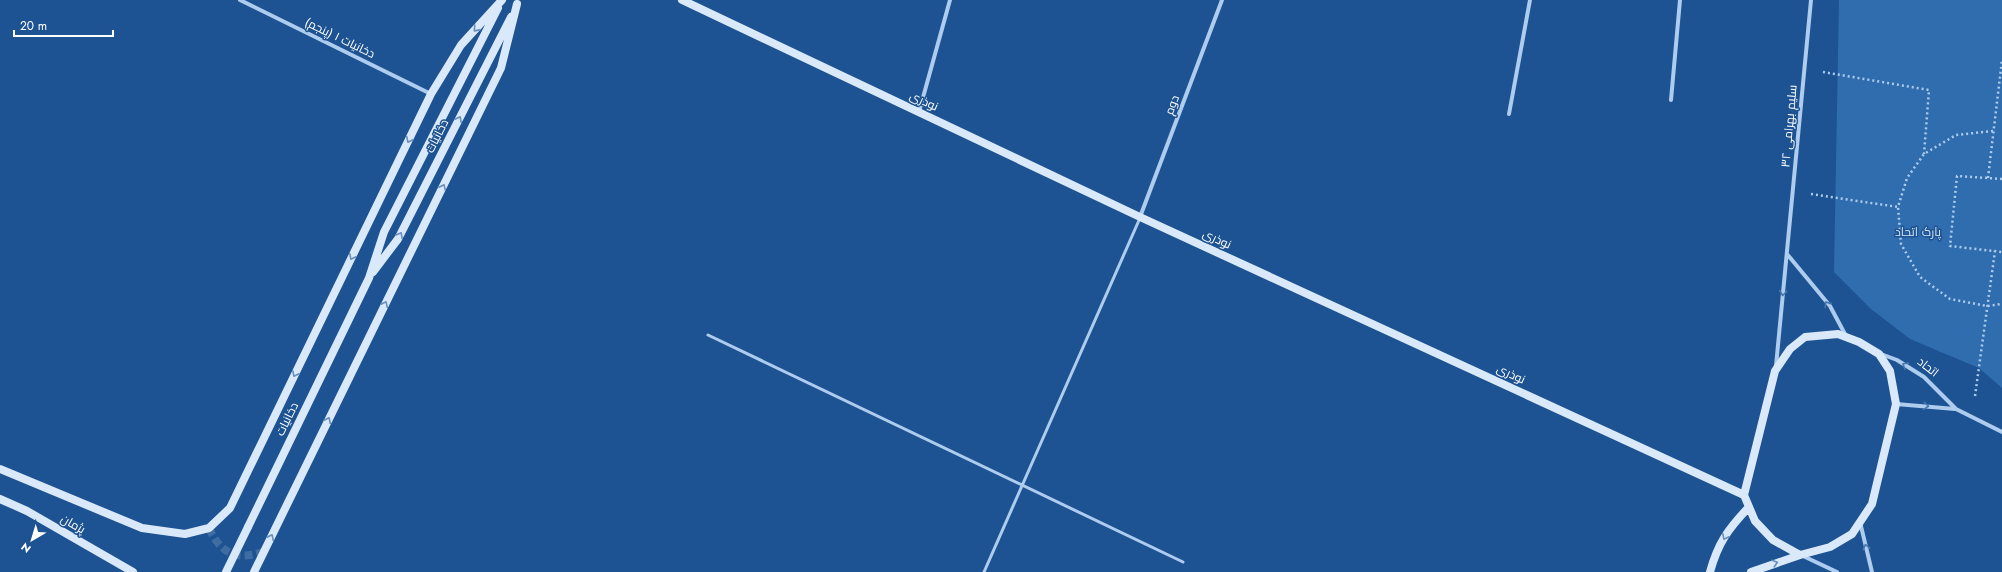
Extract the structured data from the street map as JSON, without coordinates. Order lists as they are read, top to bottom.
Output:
{
  "streets": {
    "main road": ["نوذری", "دخانیات", "پژمان"],
    "street": [
      "دخانیات ۱ (پنجم)",
      "دوم",
      "سلیم بهرامی ۳۲",
      "اتحاد"
    ]
  },
  "crossings": [
    ["نوذری", "دوم"]
  ],
  "parks": ["پارک اتحاد"],
  "scale_bar": "20 m",
  "north": "bottom left"
}
